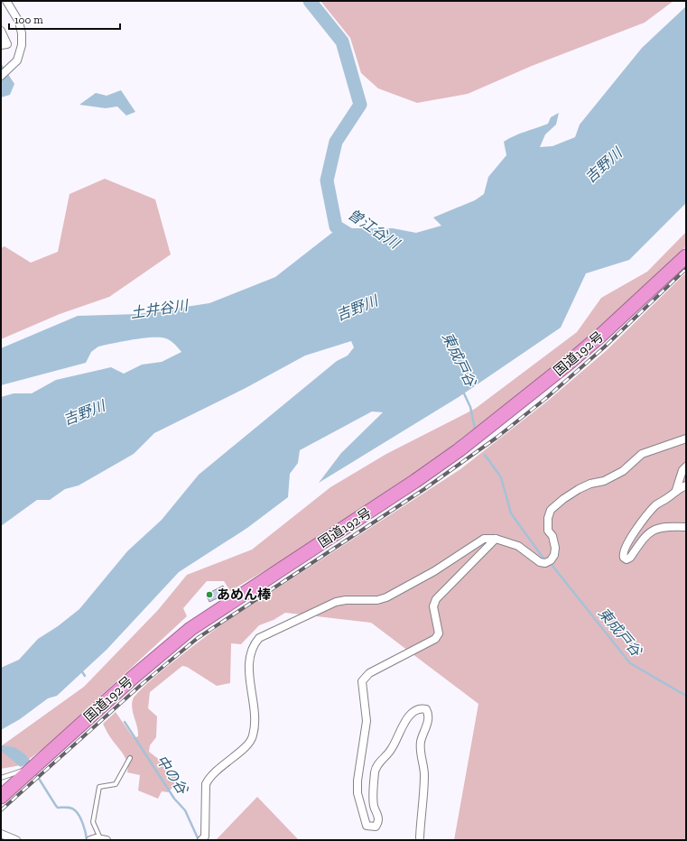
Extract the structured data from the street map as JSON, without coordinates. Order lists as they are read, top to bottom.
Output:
{
  "streets": {
    "highway": ["国道192号"]
  },
  "water": [
    "吉野川",
    "曽江谷川",
    "土井谷川",
    "東成戸谷",
    "中の谷"
  ],
  "places": ["あめん棒"],
  "scale_bar": "100 m"
}
